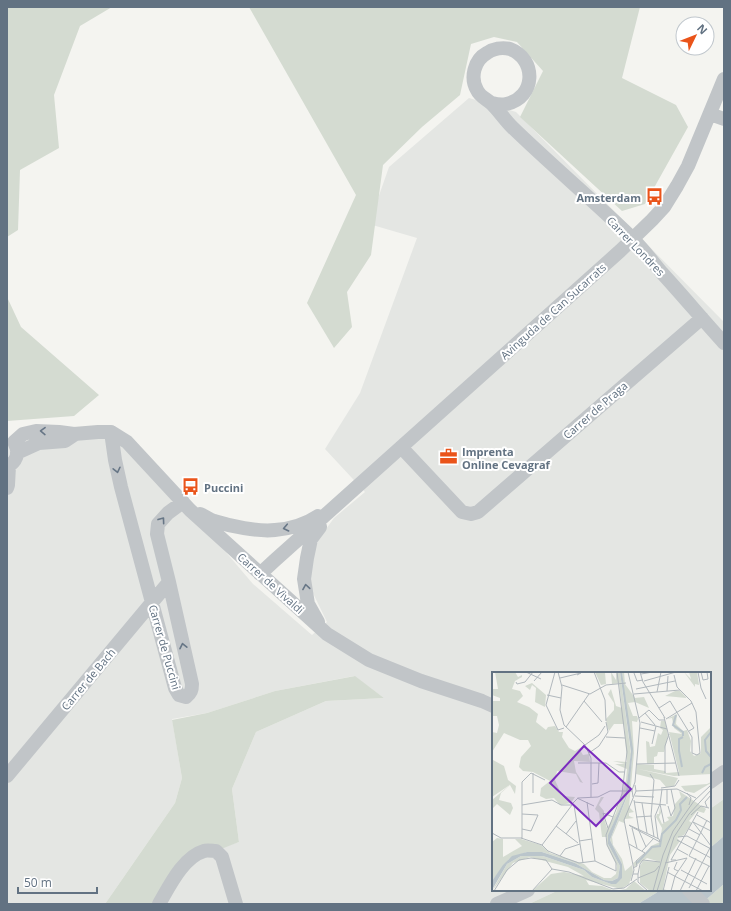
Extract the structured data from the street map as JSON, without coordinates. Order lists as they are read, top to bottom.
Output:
{
  "streets": {
    "street": [
      "Carrer Londres",
      "Avinguda de Can Sucarrats",
      "Carrer de Praga",
      "Carrer de Vivaldi",
      "Carrer de Puccini",
      "Carrer de Bach"
    ]
  },
  "crossings": [
    ["Carrer Londres", "Avinguda de Can Sucarrats"],
    ["Carrer Londres", "Carrer de Praga"],
    ["Avinguda de Can Sucarrats", "Carrer de Praga"],
    ["Avinguda de Can Sucarrats", "Carrer de Vivaldi"],
    ["Avinguda de Can Sucarrats", "Carrer de Puccini"],
    ["Carrer de Vivaldi", "Carrer de Puccini"],
    ["Carrer de Puccini", "Carrer de Bach"]
  ],
  "places": {
    "bus stop": ["Amsterdam", "Puccini"],
    "office": ["Imprenta Online Cevagraf"]
  },
  "scale_bar": "50 m",
  "north": "top right"
}
